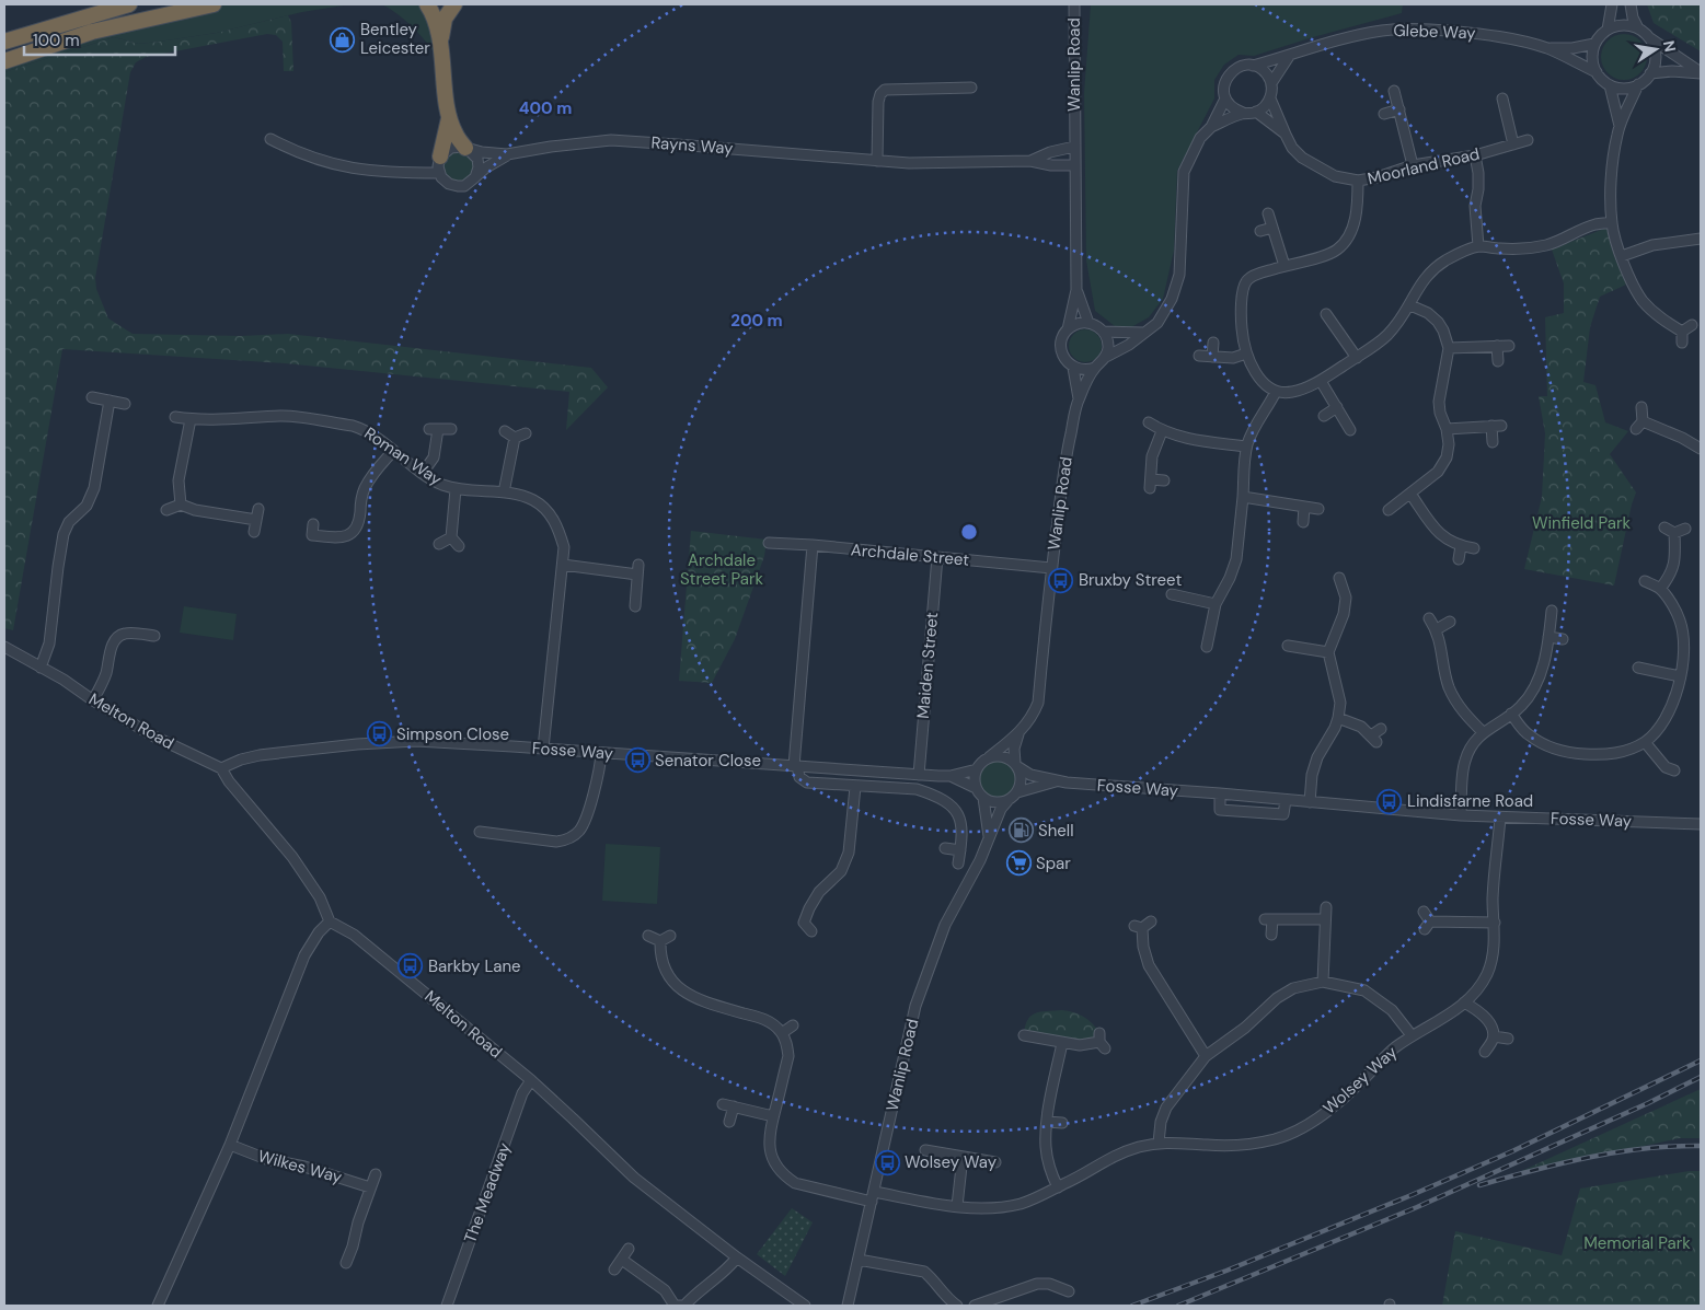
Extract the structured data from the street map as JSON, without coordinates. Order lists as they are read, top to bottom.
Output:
{
  "streets": {
    "street": [
      "Glebe Way",
      "Wanlip Road",
      "Rayns Way",
      "Moorland Road",
      "Roman Way",
      "Archdale Street",
      "Maiden Street",
      "Melton Road",
      "Fosse Way",
      "Wolsey Way",
      "Wilkes Way",
      "The Meadway"
    ]
  },
  "crossings": [
    ["Glebe Way", "Moorland Road"],
    ["Wanlip Road", "Rayns Way"],
    ["Wanlip Road", "Archdale Street"],
    ["Wanlip Road", "Fosse Way"],
    ["Wanlip Road", "Wolsey Way"],
    ["Roman Way", "Fosse Way"],
    ["Archdale Street", "Maiden Street"],
    ["Maiden Street", "Fosse Way"],
    ["Melton Road", "Fosse Way"],
    ["Melton Road", "The Meadway"],
    ["Fosse Way", "Wolsey Way"]
  ],
  "parks": ["Winfield Park", "Archdale Street Park", "Memorial Park"],
  "places": {
    "shop": ["Bentley Leicester"],
    "bus stop": [
      "Bruxby Street",
      "Simpson Close",
      "Senator Close",
      "Lindisfarne Road",
      "Barkby Lane",
      "Wolsey Way"
    ],
    "fuel station": ["Shell"],
    "supermarket": ["Spar"]
  },
  "scale_bar": "100 m",
  "north": "right",
  "rings": ["400 m", "200 m"]
}
